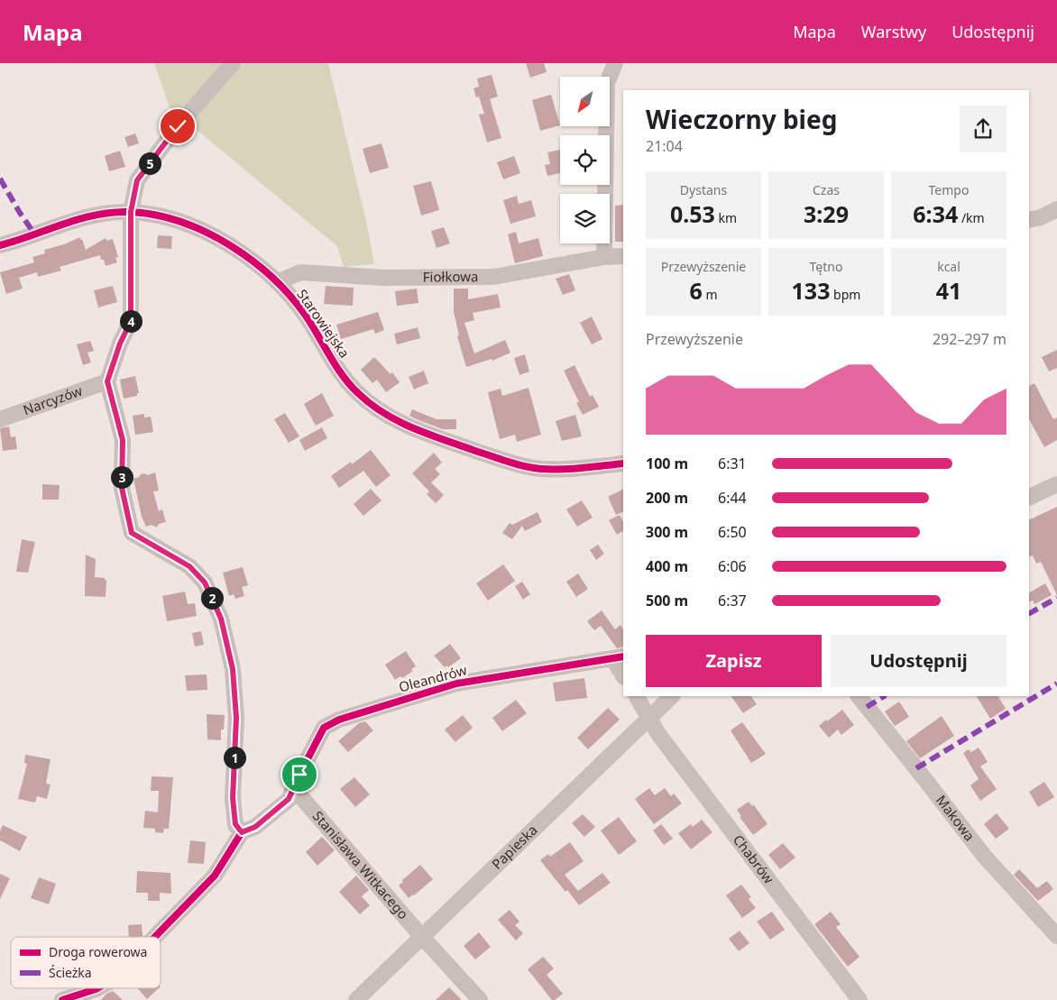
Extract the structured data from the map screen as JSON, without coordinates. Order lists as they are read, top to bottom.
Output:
{
  "streets": {
    "street": [
      "Fiołkowa",
      "Starowiejska",
      "Narcyzów",
      "Oleandrów",
      "Makowa",
      "Papieska",
      "Chabrów",
      "Stanisława Witkacego"
    ]
  },
  "crossings": [
    ["Fiołkowa", "Starowiejska"],
    ["Oleandrów", "Stanisława Witkacego"],
    ["Papieska", "Chabrów"],
    ["Papieska", "Stanisława Witkacego"]
  ],
  "legend": ["Droga rowerowa", "Ścieżka"],
  "north": "bottom left",
  "page": {
    "header": "Mapa",
    "nav": ["Mapa", "Warstwy", "Udostępnij"],
    "heading": ["Wieczorny bieg", "21:04"],
    "pins": [
      "5",
      "4",
      "3",
      "2",
      "1"
    ],
    "stats": [
      ["Dystans", "0.53 km"],
      ["Czas", "3:29"],
      ["Tempo", "6:34 /km"],
      ["Przewyższenie", "6 m"],
      ["Tętno", "133 bpm"],
      ["kcal", "41"]
    ],
    "chart": ["Przewyższenie", "292–297 m"],
    "list": [
      {
        "name": "100 m",
        "note": "6:31"
      },
      {
        "name": "200 m",
        "note": "6:44"
      },
      {
        "name": "300 m",
        "note": "6:50"
      },
      {
        "name": "400 m",
        "note": "6:06"
      },
      {
        "name": "500 m",
        "note": "6:37"
      }
    ],
    "buttons": ["Zapisz", "Udostępnij"]
  }
}
